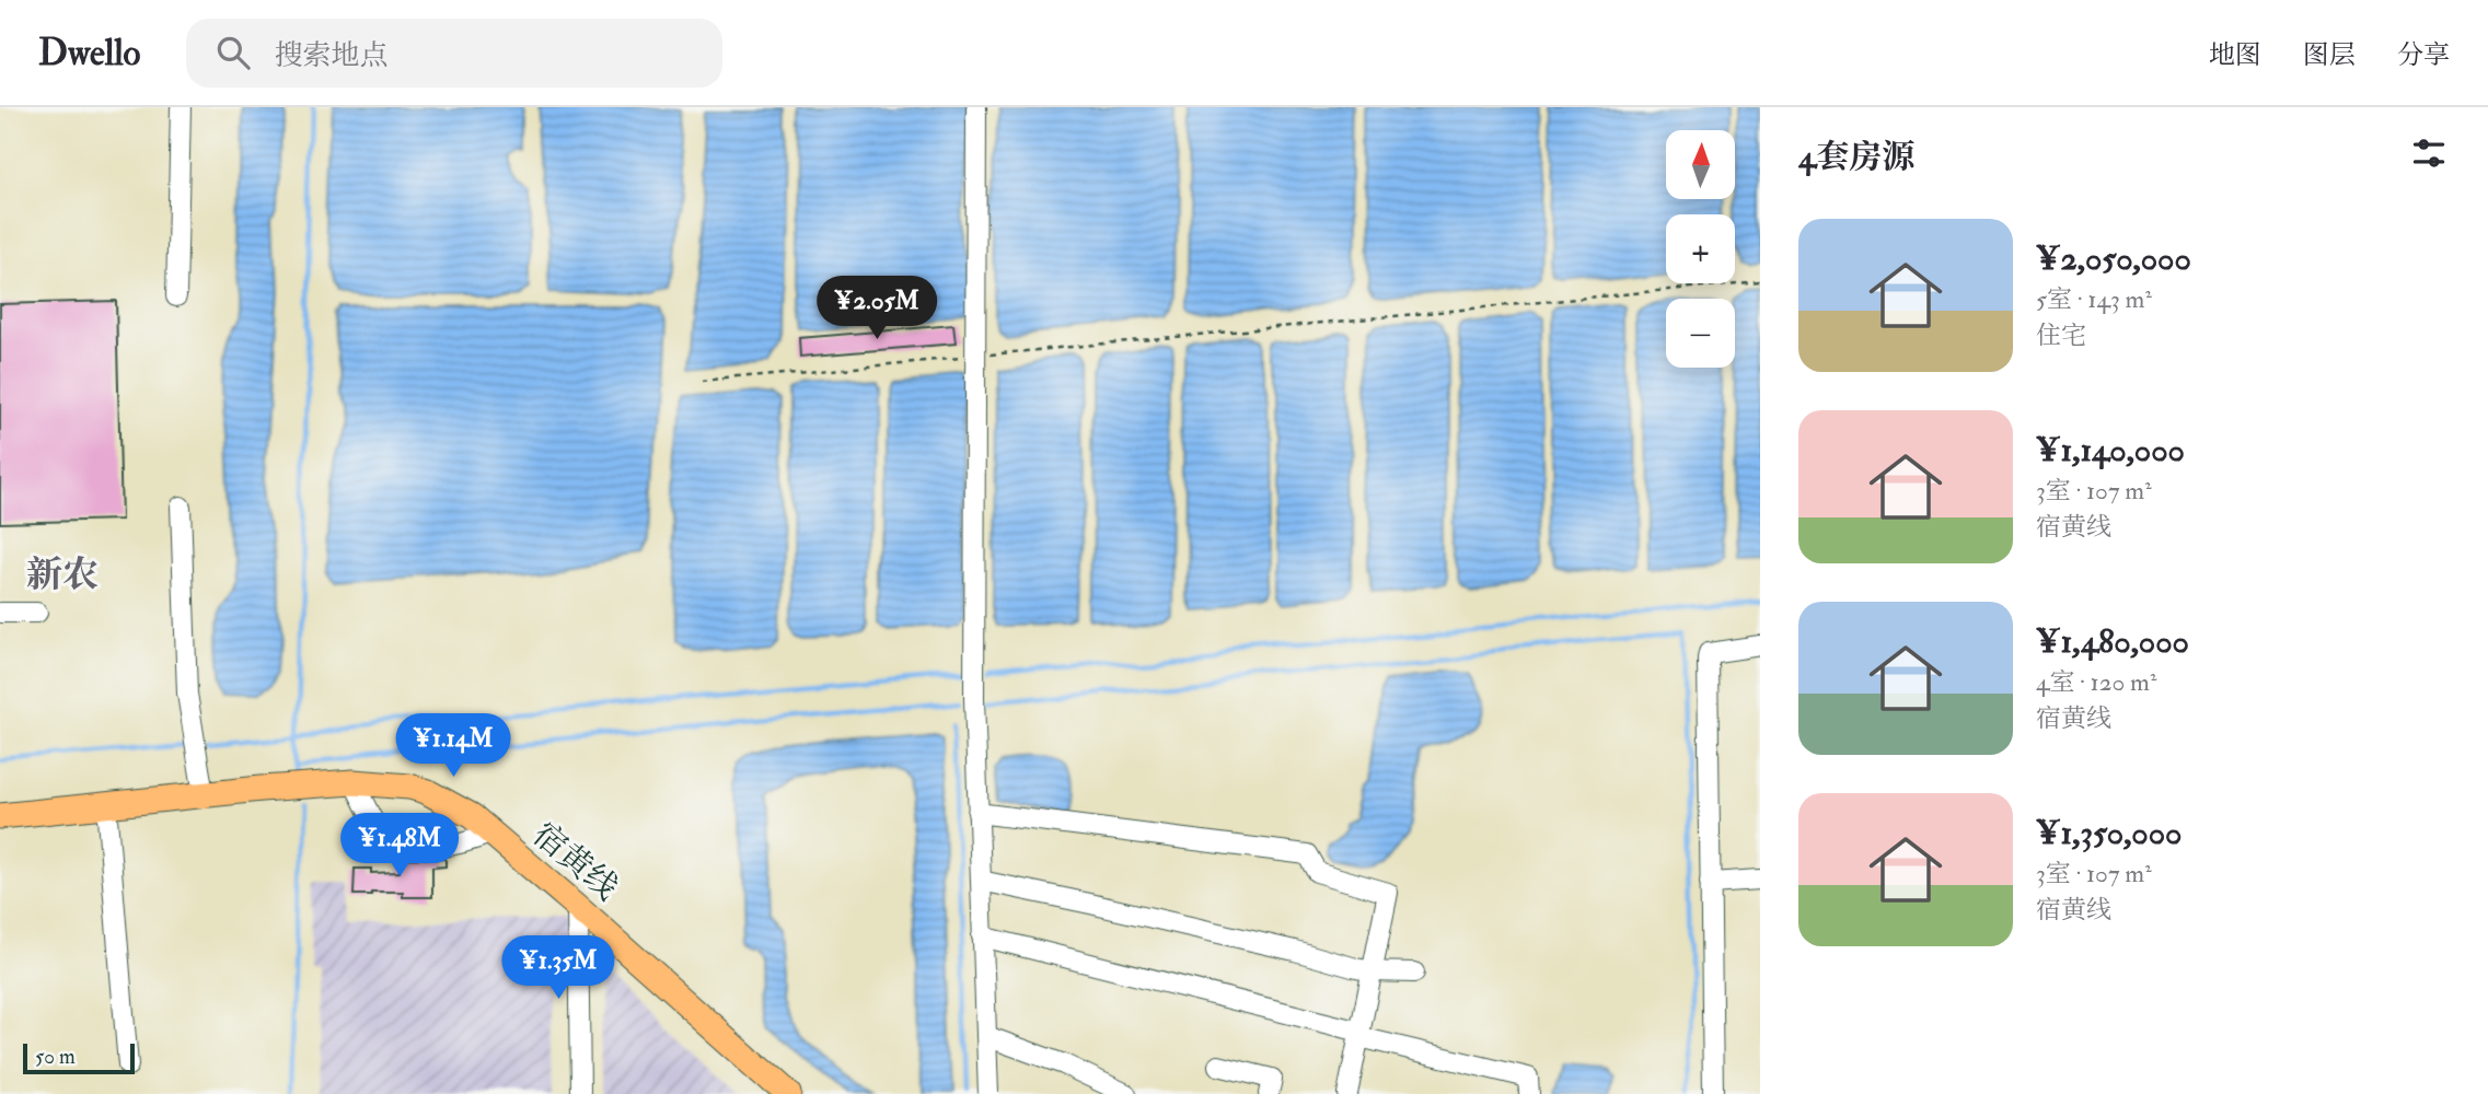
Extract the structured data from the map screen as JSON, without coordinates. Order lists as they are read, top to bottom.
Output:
{
  "streets": {
    "main road": ["宿黄线"]
  },
  "districts": ["新农"],
  "scale_bar": "50 m",
  "north": "top",
  "page": {
    "header": "Dwello",
    "search": "搜索地点",
    "nav": ["地图", "图层", "分享"],
    "heading": "4套房源",
    "map_buttons": ["+", "−"],
    "list": [
      {
        "name": "¥2,050,000",
        "note": "5室 · 143 m² · 住宅"
      },
      {
        "name": "¥1,140,000",
        "note": "3室 · 107 m² · 宿黄线"
      },
      {
        "name": "¥1,480,000",
        "note": "4室 · 120 m² · 宿黄线"
      },
      {
        "name": "¥1,350,000",
        "note": "3室 · 107 m² · 宿黄线"
      }
    ],
    "price": [
      "¥2.05M",
      "¥1.14M",
      "¥1.48M",
      "¥1.35M"
    ],
    "scale": "50 m"
  }
}
